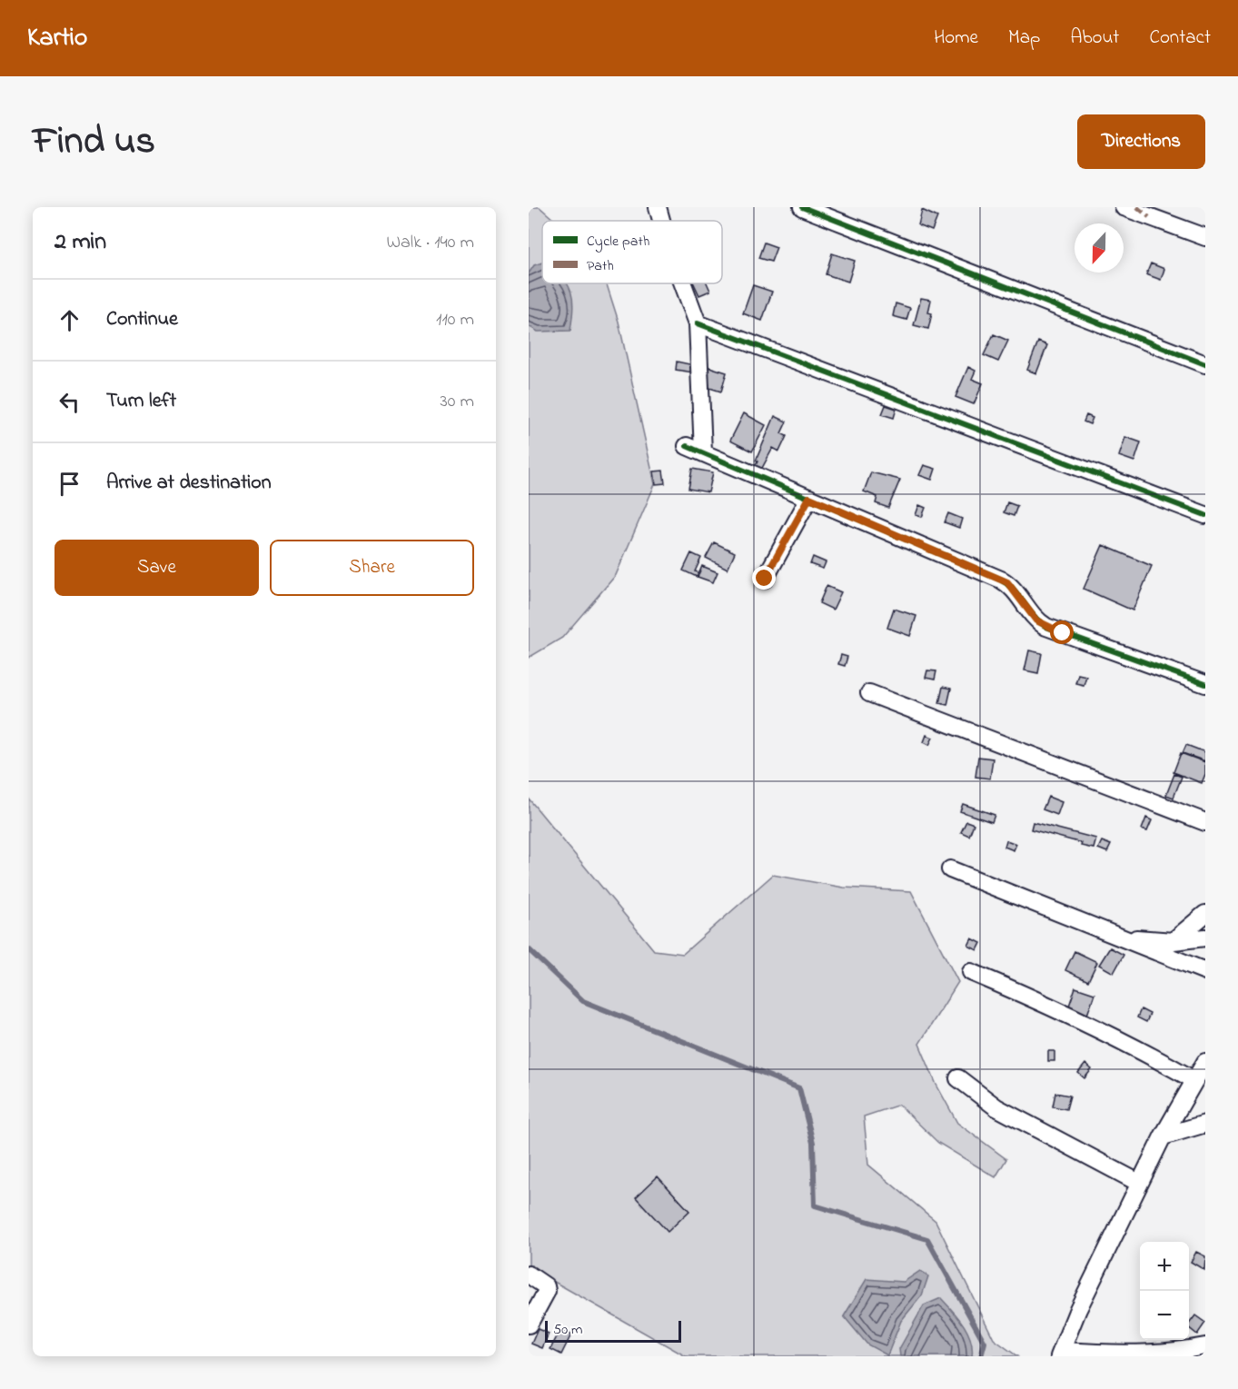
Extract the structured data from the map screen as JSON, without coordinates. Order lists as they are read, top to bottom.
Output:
{
  "legend": ["Cycle path", "Path"],
  "scale_bar": "50 m",
  "north": "bottom",
  "page": {
    "header": "Kartio",
    "nav": [
      "Home",
      "Map",
      "About",
      "Contact"
    ],
    "title": "Find us",
    "buttons": [
      "Directions",
      ["Save", "Share"]
    ],
    "heading": ["2 min", "Walk · 140 m"],
    "list": [
      ["Continue", "110 m"],
      ["Turn left", "30 m"],
      "Arrive at destination"
    ],
    "map_buttons": ["+", "−"],
    "scale": "50 m"
  }
}
